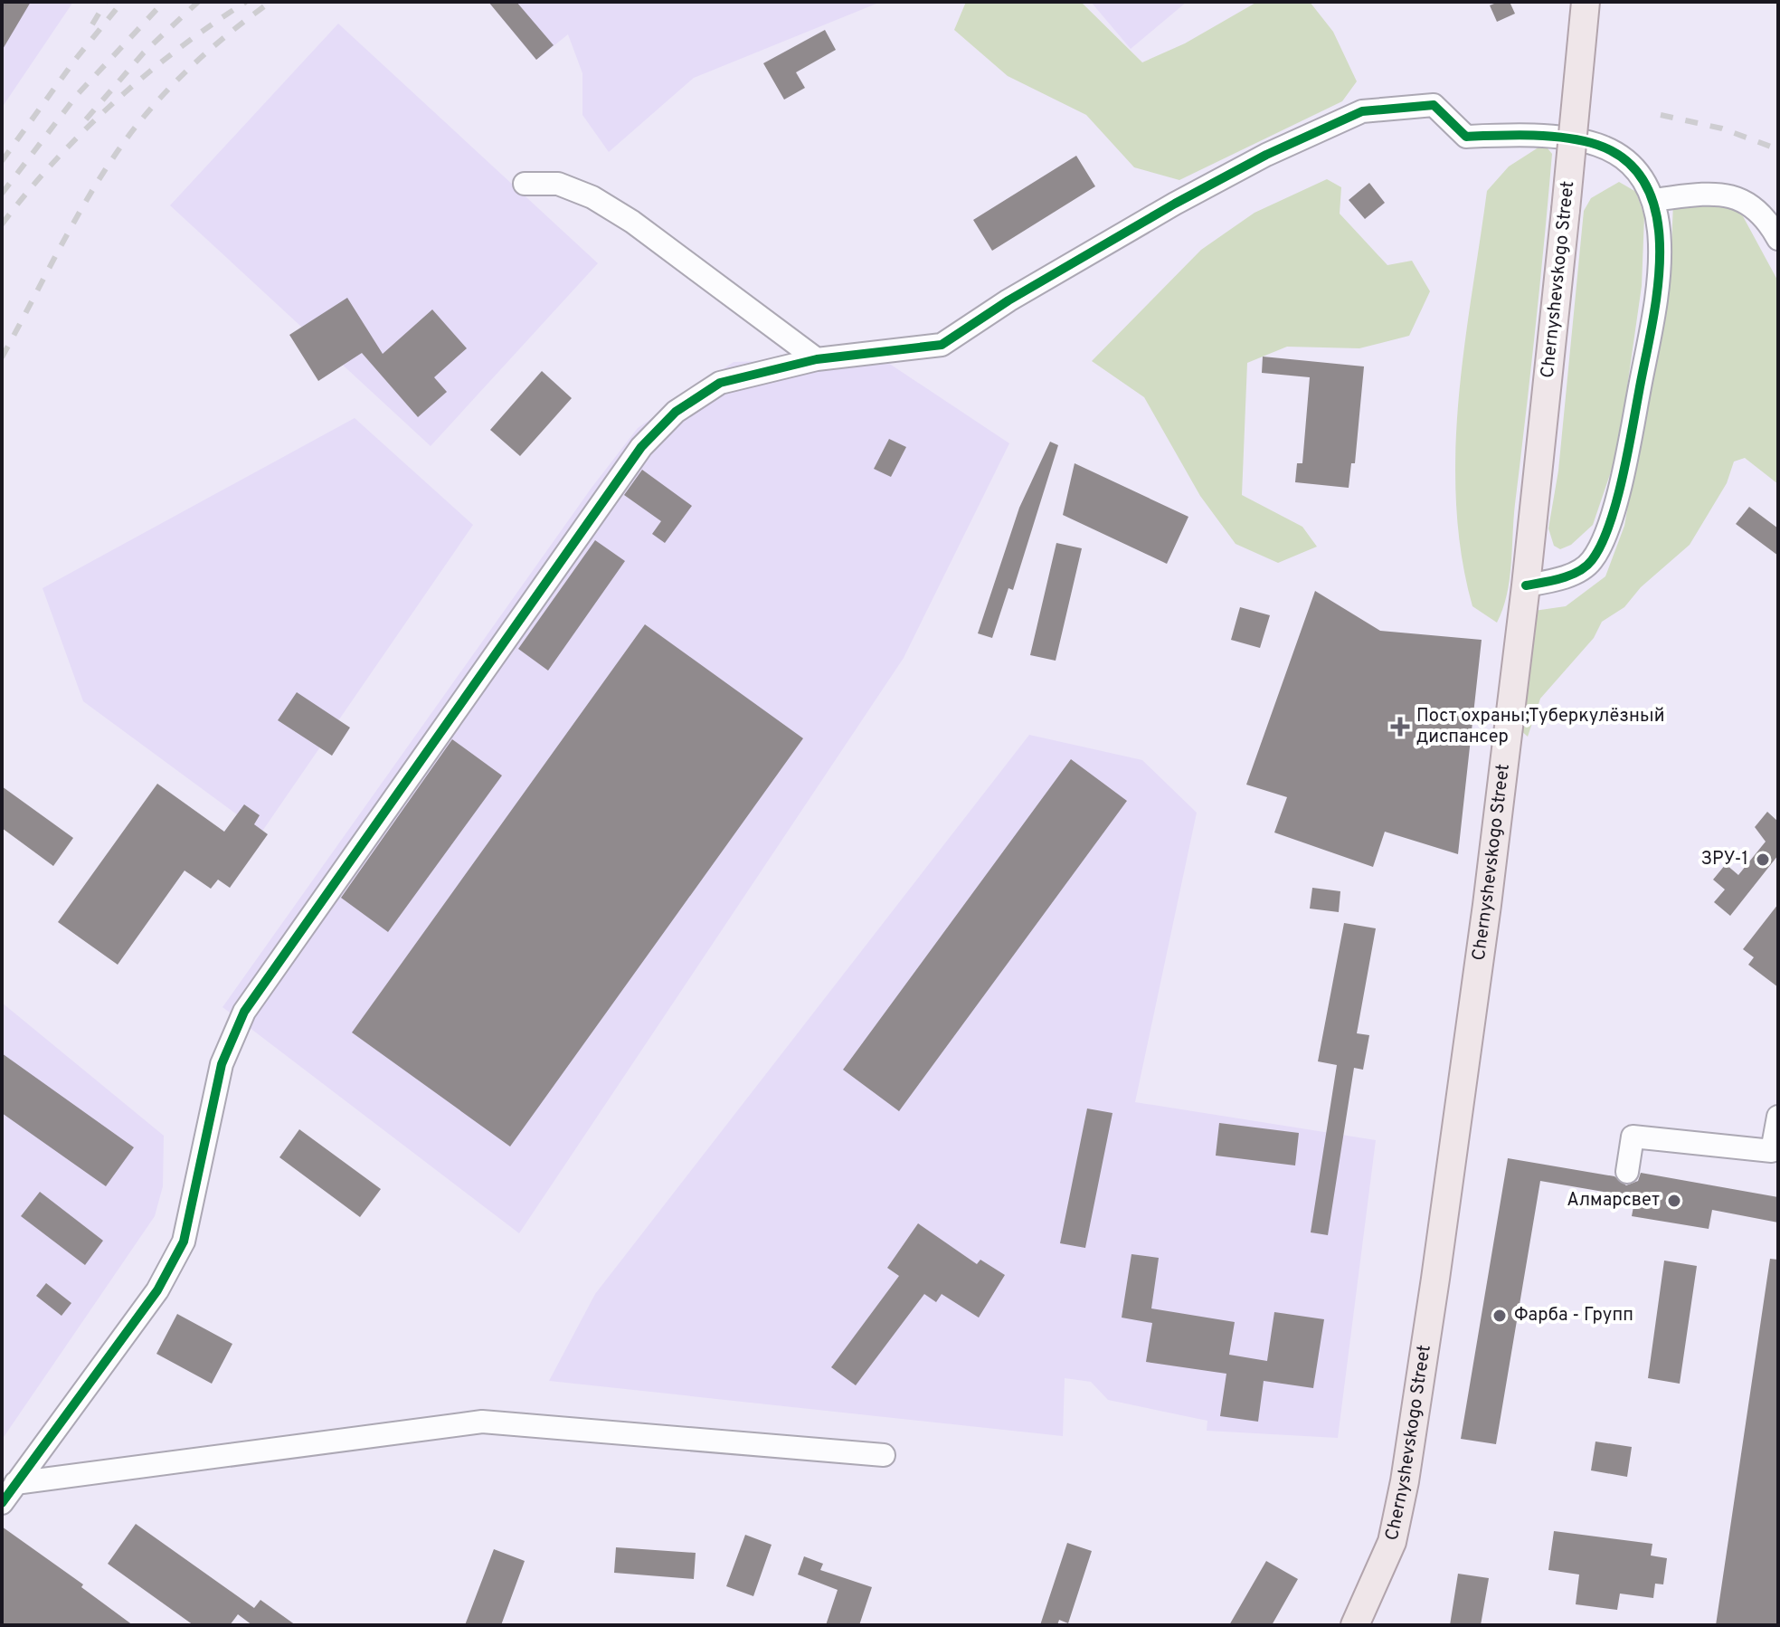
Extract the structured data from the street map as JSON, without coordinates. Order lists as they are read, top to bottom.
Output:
{
  "streets": {
    "main road": ["Chernyshevskogo Street"]
  },
  "places": {
    "health": ["Пост охраны;Туберкулёзный диспансер"],
    "other": ["ЗРУ-1", "Алмарсвет", "Фарба - Групп"]
  }
}
